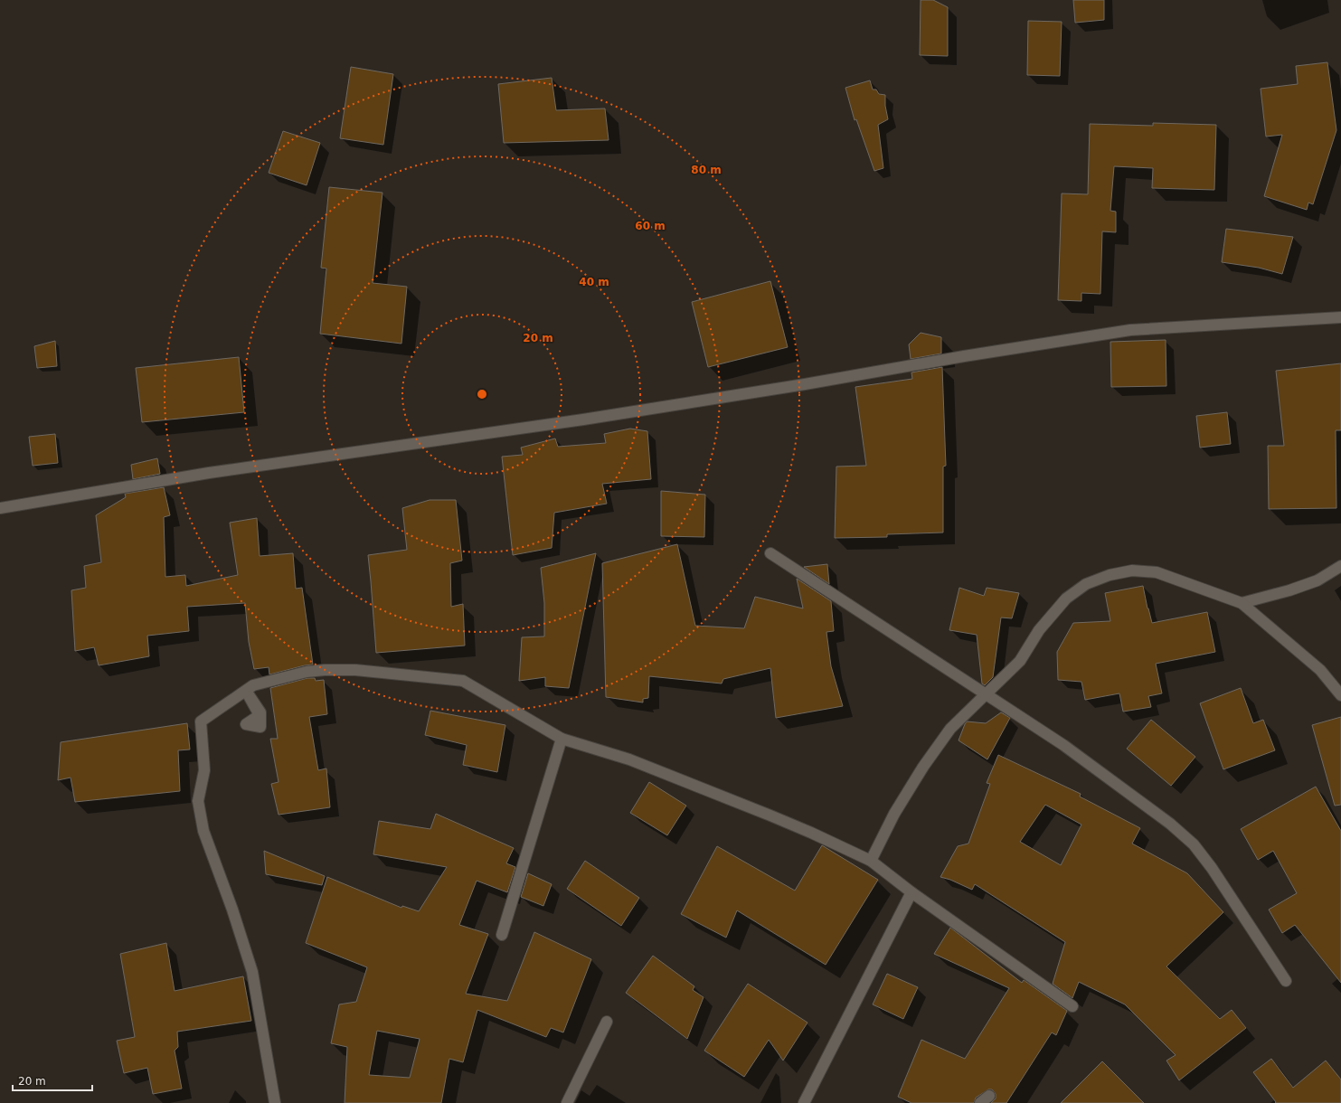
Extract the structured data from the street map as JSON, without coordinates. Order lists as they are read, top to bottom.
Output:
{
  "scale_bar": "20 m",
  "rings": [
    "80 m",
    "60 m",
    "40 m",
    "20 m"
  ]
}
